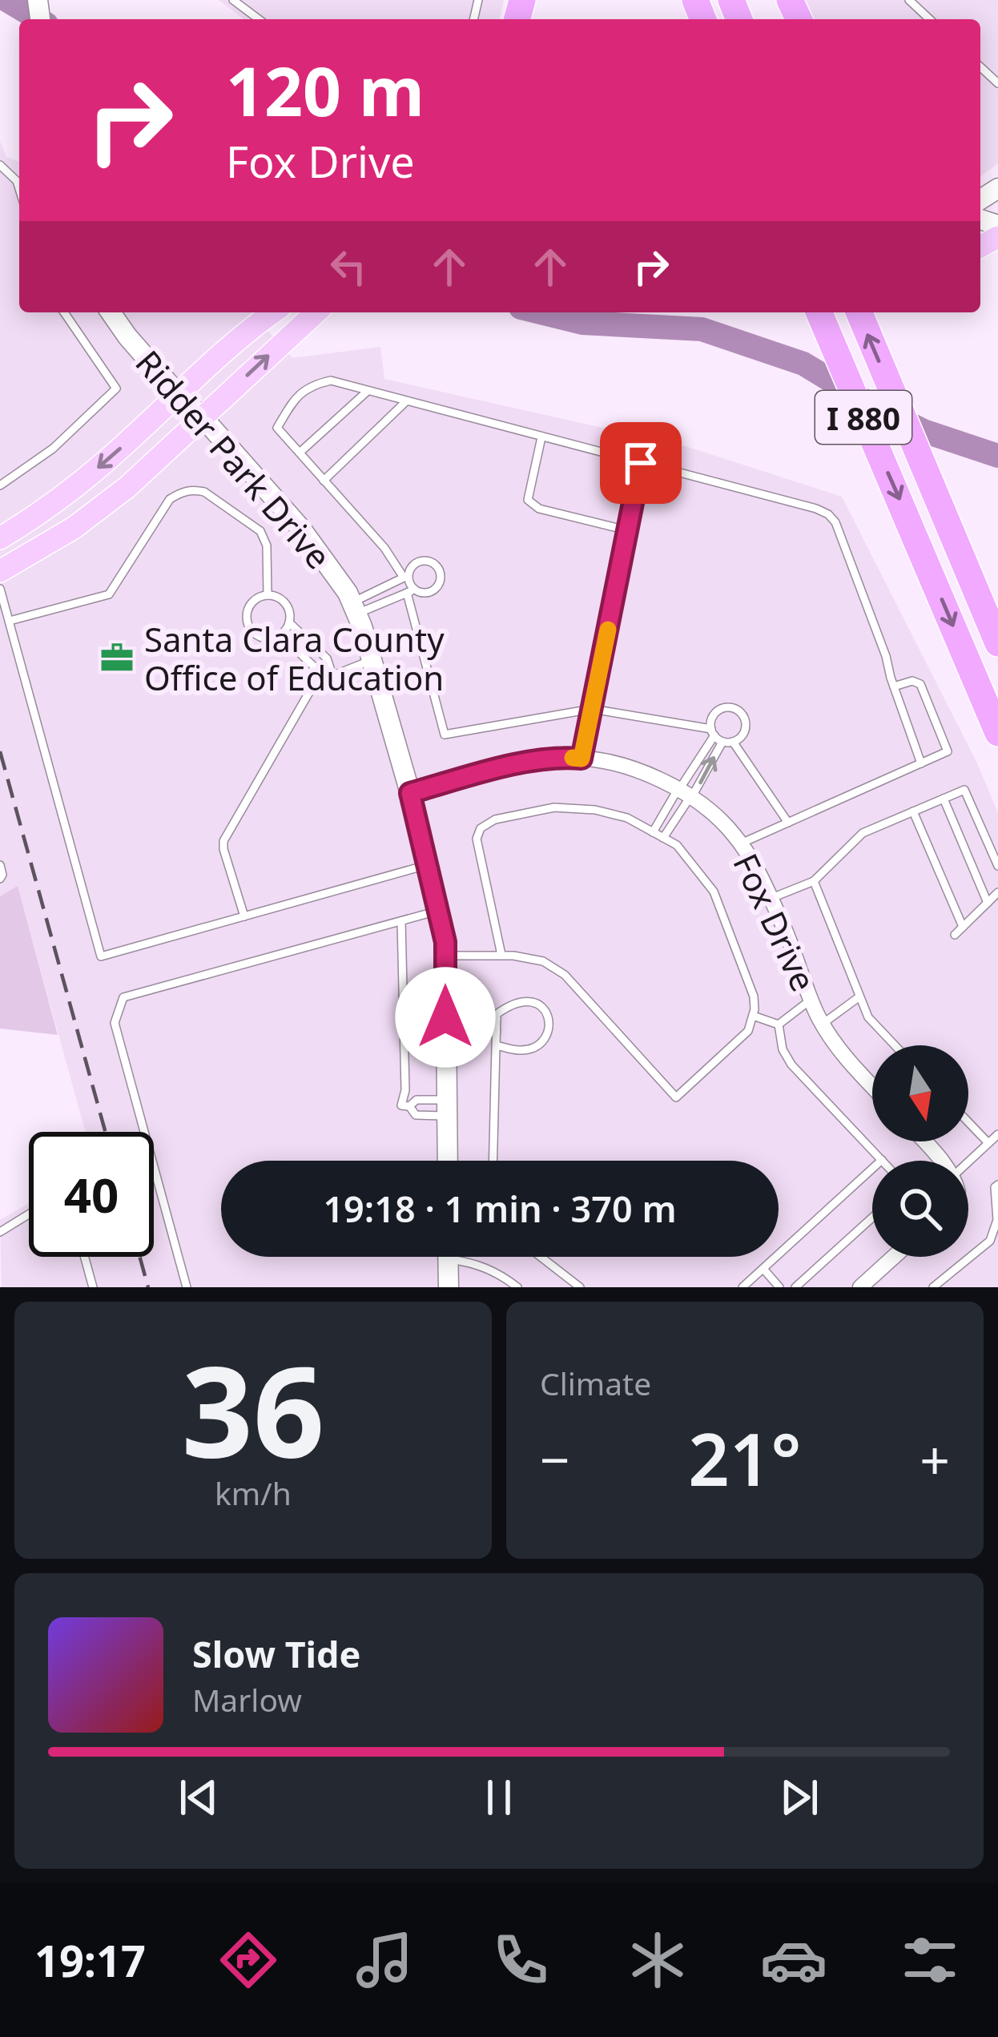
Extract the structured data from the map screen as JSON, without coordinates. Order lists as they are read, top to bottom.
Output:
{
  "streets": {
    "highway": ["I 880"],
    "street": ["Ridder Park Drive", "Fox Drive"]
  },
  "crossings": [
    ["Ridder Park Drive", "Fox Drive"]
  ],
  "places": {
    "office": ["Santa Clara County Office of Education"]
  },
  "north": "bottom",
  "page": {
    "turn": ["120 m", "Fox Drive"],
    "limit": "40",
    "trip": "19:18 · 1 min · 370 m",
    "tile": [
      ["36", "km/h"],
      "Climate"
    ],
    "heat": ["−", "21°", "+"],
    "song": ["Slow Tide", "Marlow"],
    "tabs": "19:17"
  }
}
